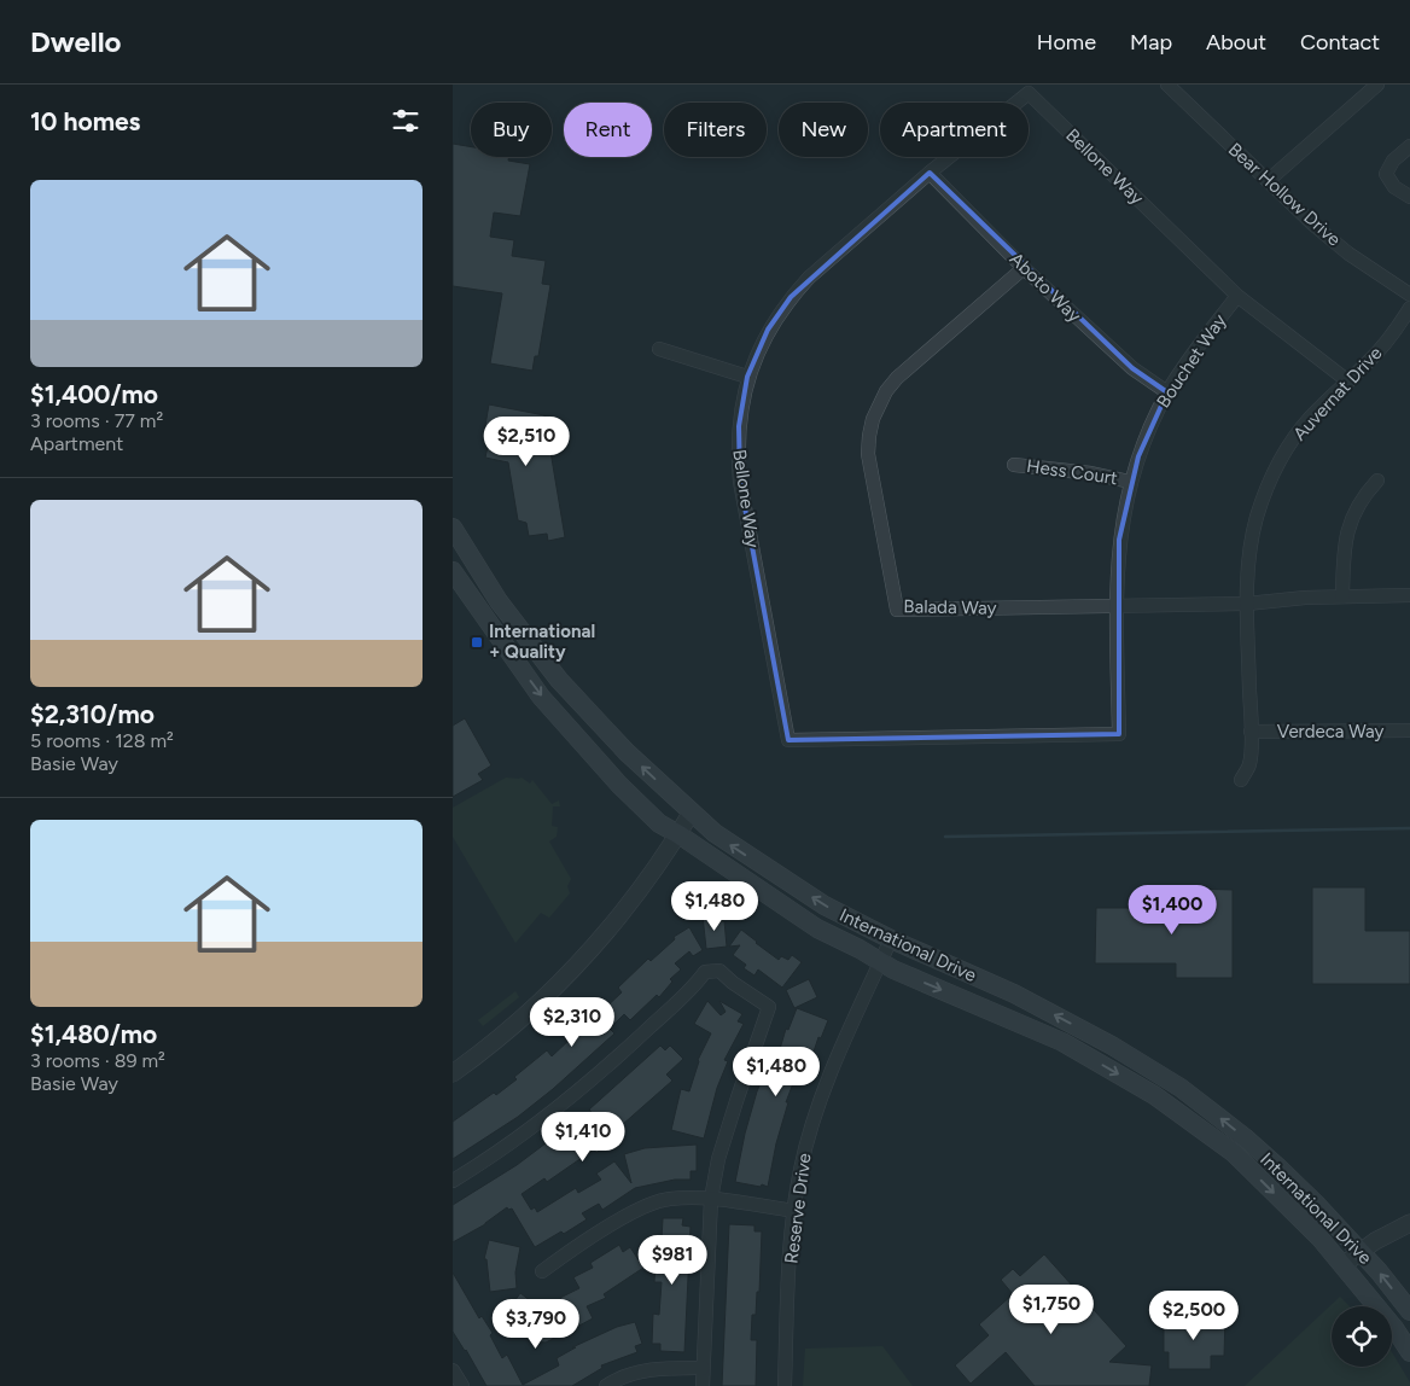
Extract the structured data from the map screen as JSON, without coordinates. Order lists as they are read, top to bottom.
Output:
{
  "streets": {
    "main road": ["International Drive"],
    "street": [
      "Bellone Way",
      "Bear Hollow Drive",
      "Aboto Way",
      "Bouchet Way",
      "Auvernat Drive",
      "Hess Court",
      "Balada Way",
      "Verdeca Way",
      "Reserve Drive"
    ]
  },
  "crossings": [
    ["Bellone Way", "Aboto Way"],
    ["Bellone Way", "Bouchet Way"],
    ["Bellone Way", "Auvernat Drive"],
    ["Bellone Way", "Balada Way"],
    ["Aboto Way", "Bouchet Way"],
    ["Aboto Way", "Balada Way"],
    ["Bouchet Way", "Hess Court"],
    ["Bouchet Way", "Balada Way"],
    ["Auvernat Drive", "Balada Way"],
    ["Auvernat Drive", "Verdeca Way"],
    ["International Drive", "Reserve Drive"]
  ],
  "places": {
    "transit": ["International + Quality"]
  },
  "page": {
    "header": "Dwello",
    "nav": [
      "Home",
      "Map",
      "About",
      "Contact"
    ],
    "heading": "10 homes",
    "chip": [
      "Buy",
      "Rent",
      "Filters",
      "New",
      "Apartment"
    ],
    "list": [
      {
        "name": "$1,400/mo",
        "note": "3 rooms · 77 m² · Apartment"
      },
      {
        "name": "$2,310/mo",
        "note": "5 rooms · 128 m² · Basie Way"
      },
      {
        "name": "$1,480/mo",
        "note": "3 rooms · 89 m² · Basie Way"
      }
    ],
    "price": [
      "$2,510",
      "$1,480",
      "$1,400",
      "$2,310",
      "$1,480",
      "$1,410",
      "$981",
      "$1,750",
      "$2,500",
      "$3,790"
    ]
  }
}
